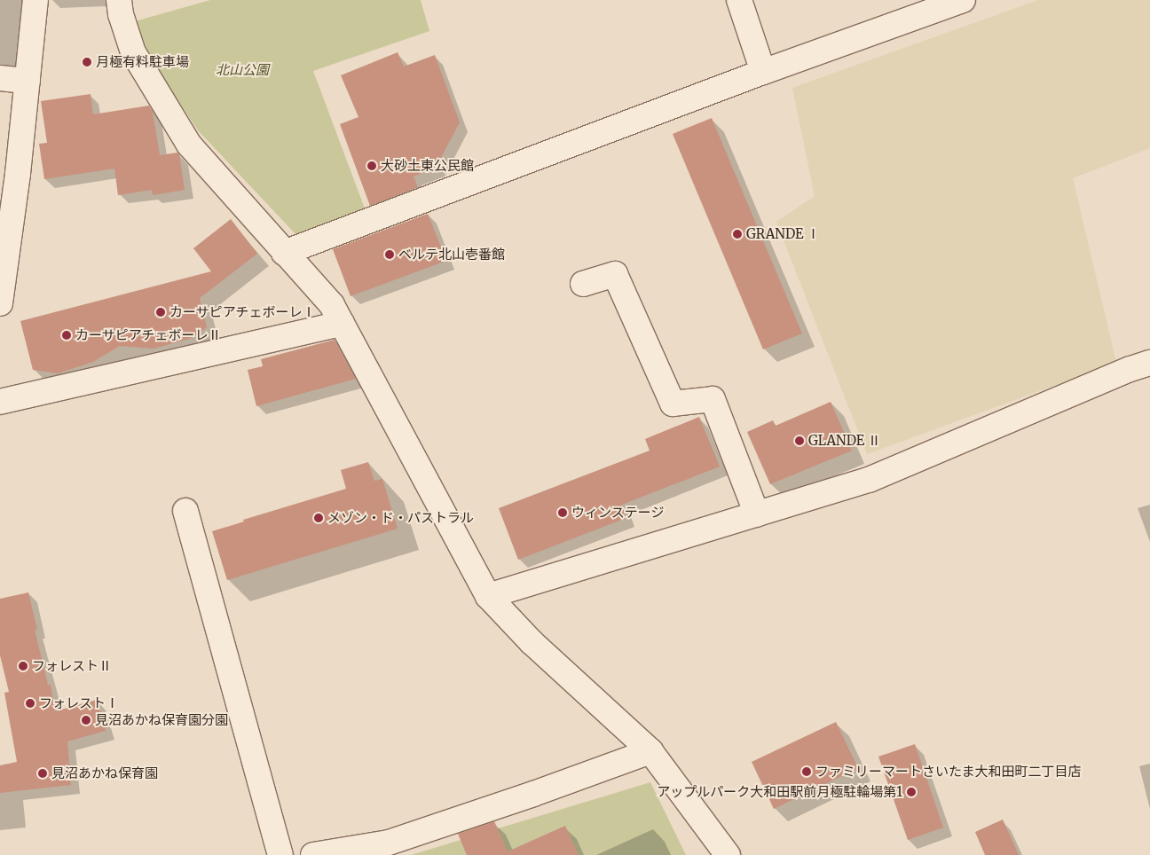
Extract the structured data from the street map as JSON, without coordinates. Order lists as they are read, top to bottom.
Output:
{
  "parks": ["北山公園"],
  "places": [
    "月極有料駐車場",
    "大砂土東公民館",
    "GRANDE Ⅰ",
    "ベルテ北山壱番館",
    "カーサピアチェボーレⅠ",
    "カーサピアチェボーレⅡ",
    "GLANDE Ⅱ",
    "ウィンステージ",
    "メゾン・ド・パストラル",
    "フォレストⅡ",
    "フォレストⅠ",
    "見沼あかね保育園分園",
    "ファミリーマートさいたま大和田町二丁目店",
    "見沼あかね保育園",
    "アップルパーク大和田駅前月極駐輪場第1"
  ]
}
